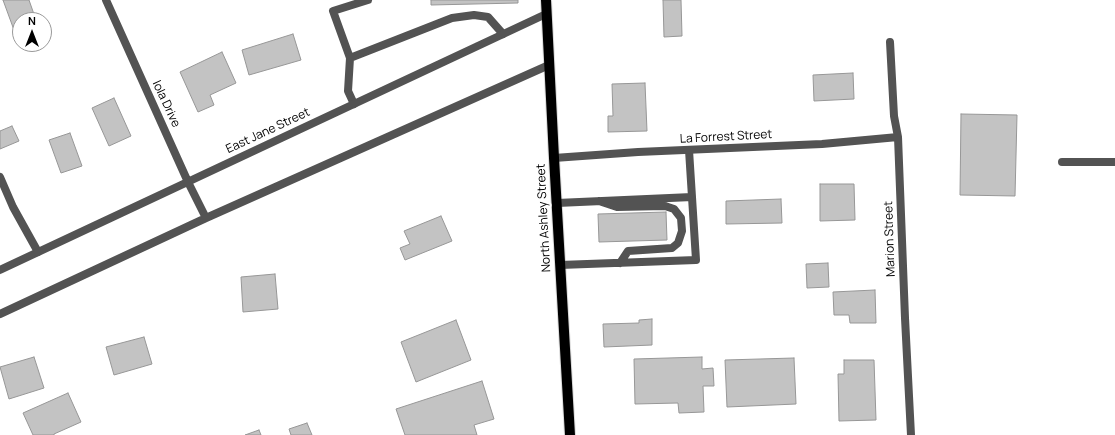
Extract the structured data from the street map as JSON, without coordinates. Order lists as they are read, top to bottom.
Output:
{
  "streets": {
    "main road": ["North Ashley Street"],
    "street": [
      "Iola Drive",
      "East Jane Street",
      "La Forrest Street",
      "Marion Street"
    ]
  },
  "crossings": [
    ["Iola Drive", "East Jane Street"],
    ["East Jane Street", "North Ashley Street"],
    ["La Forrest Street", "North Ashley Street"],
    ["La Forrest Street", "Marion Street"]
  ],
  "north": "top"
}
